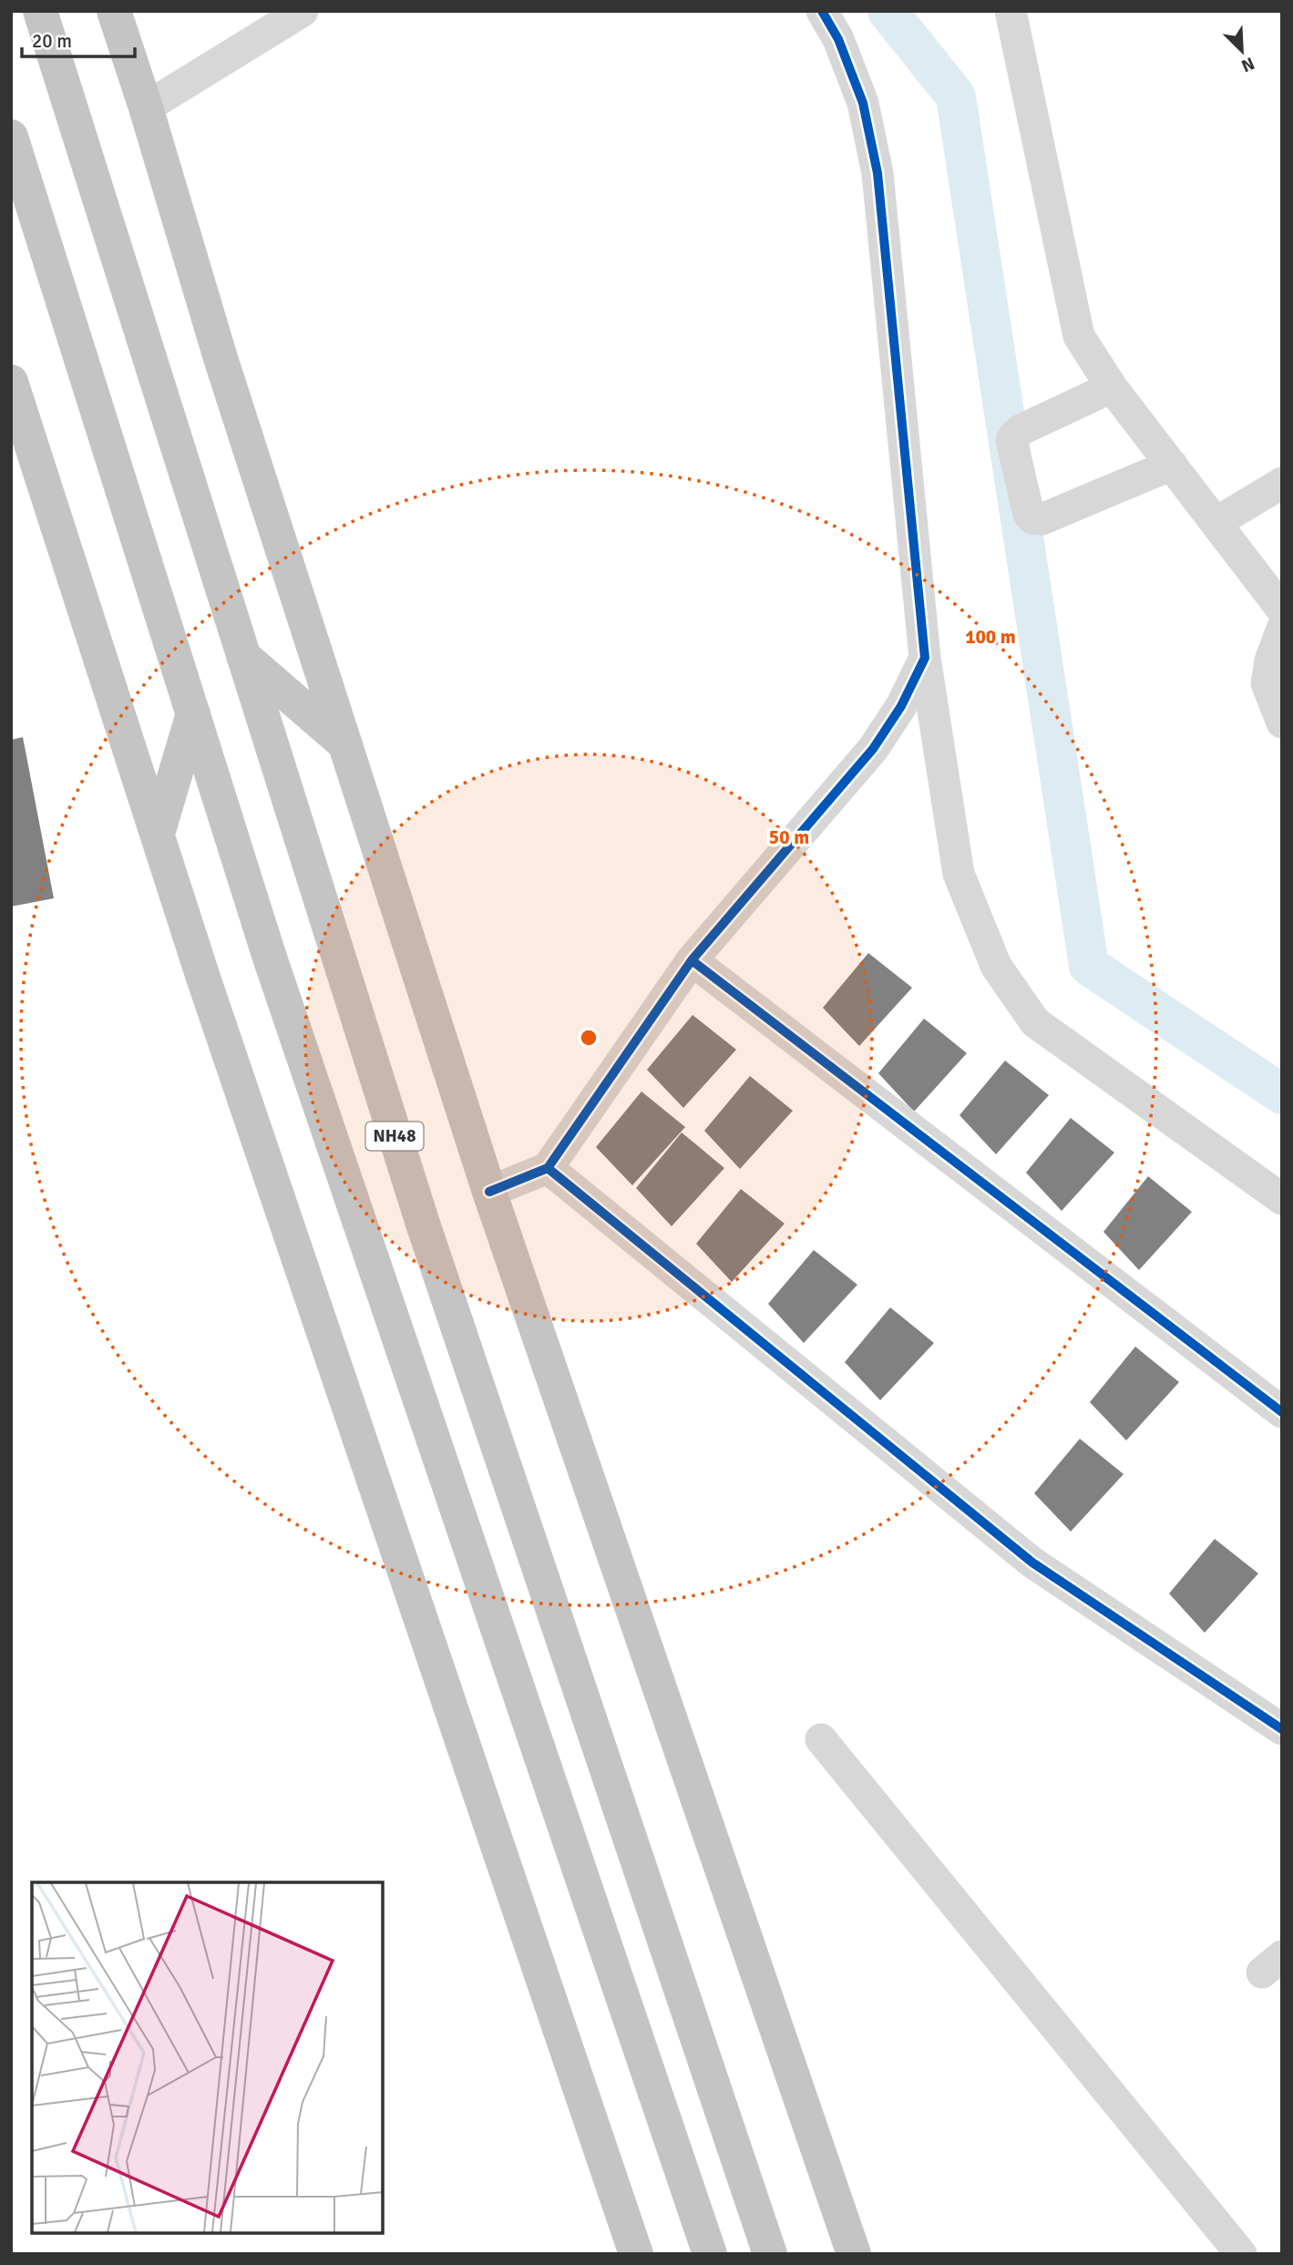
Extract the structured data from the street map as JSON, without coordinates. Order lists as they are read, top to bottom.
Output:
{
  "streets": {
    "highway": ["NH48"]
  },
  "scale_bar": "20 m",
  "north": "bottom right",
  "rings": ["100 m", "50 m"]
}
